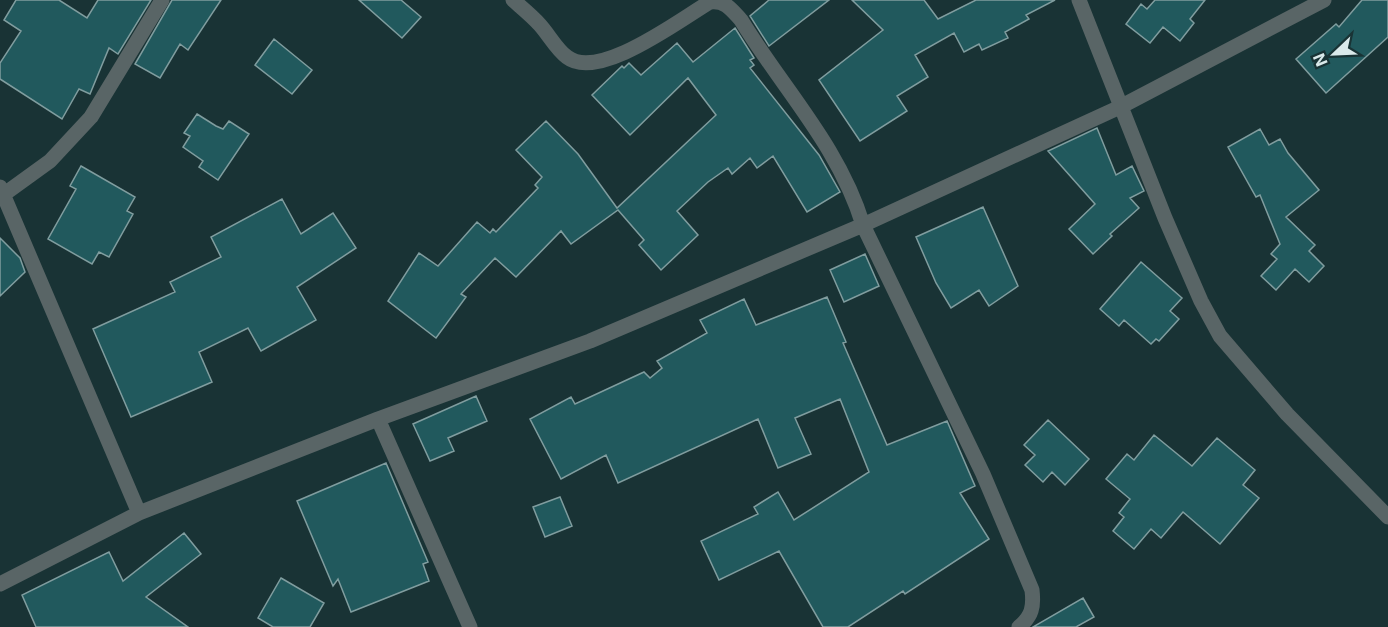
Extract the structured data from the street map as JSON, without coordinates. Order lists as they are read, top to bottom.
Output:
{
  "north": "bottom left"
}
